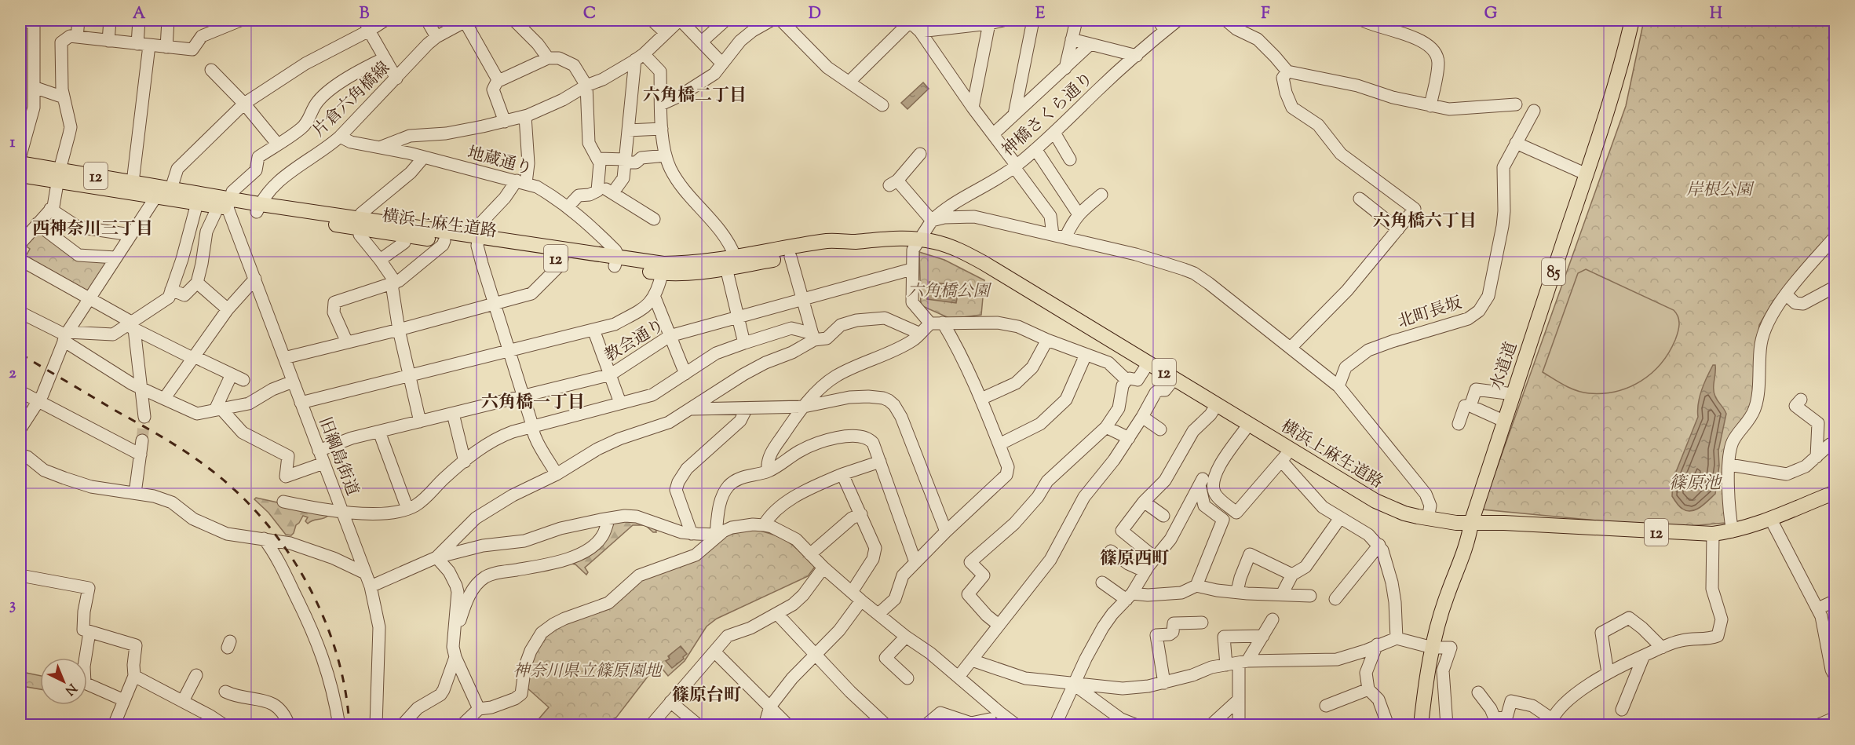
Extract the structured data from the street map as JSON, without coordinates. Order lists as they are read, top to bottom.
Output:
{
  "streets": {
    "main road": [
      "12",
      "横浜上麻生道路",
      "85",
      "水道道"
    ],
    "street": [
      "片倉六角橋線",
      "神橋さくら通り",
      "地蔵通り",
      "北町長坂",
      "教会通り",
      "旧綱島街道"
    ]
  },
  "crossings": [
    ["片倉六角橋線", "地蔵通り"],
    ["片倉六角橋線", "横浜上麻生道路"],
    ["神橋さくら通り", "横浜上麻生道路"],
    ["地蔵通り", "横浜上麻生道路"],
    ["横浜上麻生道路", "水道道"],
    ["横浜上麻生道路", "旧綱島街道"],
    ["教会通り", "旧綱島街道"]
  ],
  "districts": [
    "六角橋二丁目",
    "六角橋六丁目",
    "西神奈川三丁目",
    "六角橋一丁目",
    "篠原西町",
    "篠原台町"
  ],
  "water": ["篠原池"],
  "parks": ["岸根公園", "六角橋公園", "神奈川県立篠原園地"],
  "north": "bottom right",
  "grid": {
    "columns": [
      "A",
      "B",
      "C",
      "D",
      "E",
      "F",
      "G",
      "H"
    ],
    "rows": ["1", "2", "3"]
  }
}
